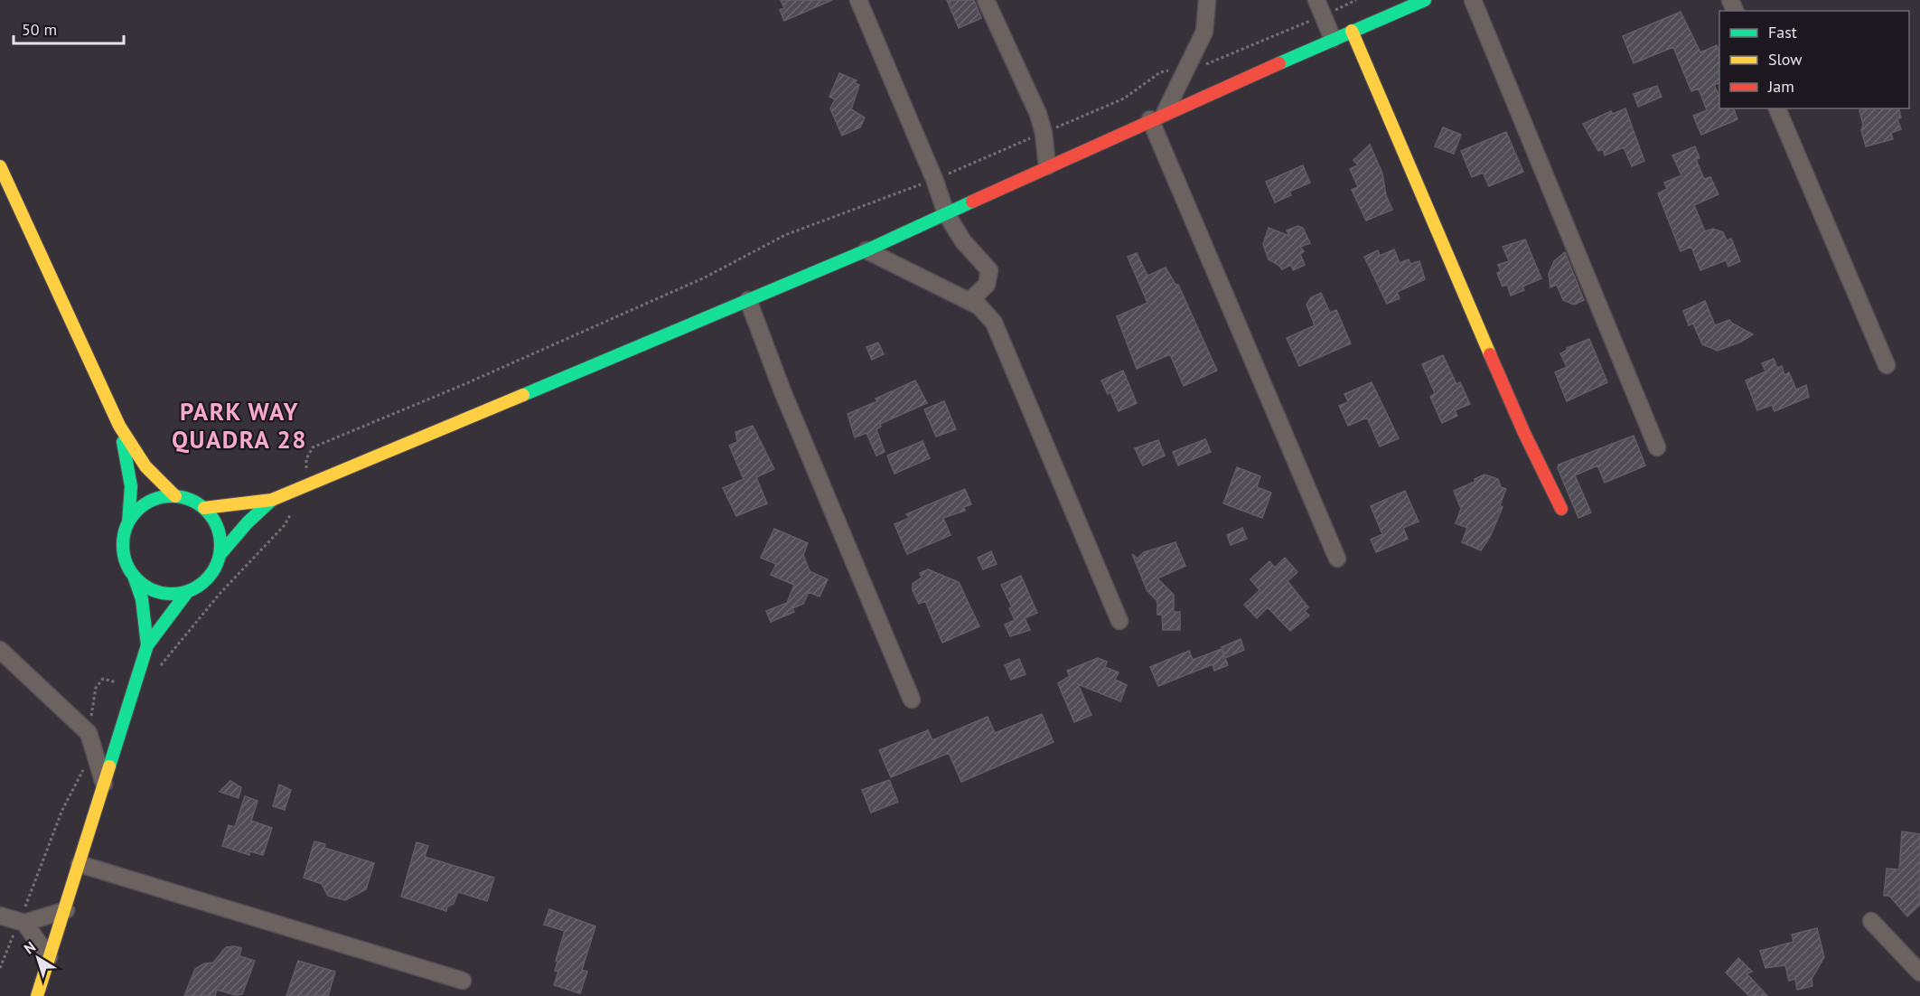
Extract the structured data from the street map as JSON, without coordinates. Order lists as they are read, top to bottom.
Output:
{
  "districts": ["PARK WAY QUADRA 28"],
  "legend": ["Fast", "Slow", "Jam"],
  "scale_bar": "50 m",
  "north": "top left"
}
